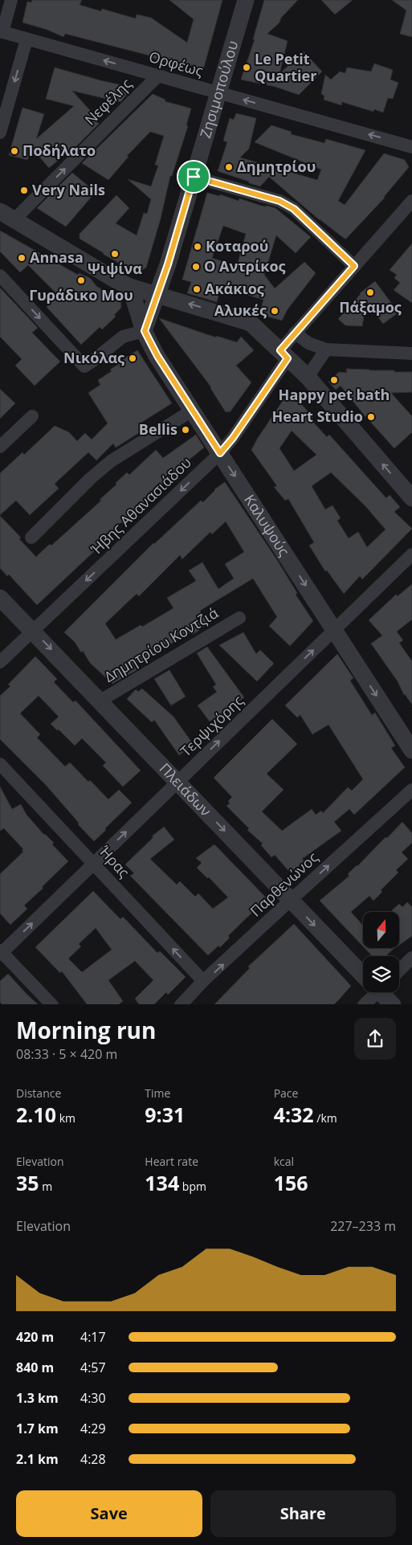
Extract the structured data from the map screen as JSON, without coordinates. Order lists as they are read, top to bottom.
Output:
{
  "streets": {
    "street": [
      "Ορφέως",
      "Ζησιμοπούλου",
      "Νεφέλης",
      "Ήβης Αθανασιάδου",
      "Καλυψούς",
      "Δημητρίου Κοντζιά",
      "Τερψιχόρης",
      "Πλειάδων",
      "Ήρας",
      "Παρθενώνος"
    ]
  },
  "crossings": [
    ["Ορφέως", "Ζησιμοπούλου"],
    ["Ορφέως", "Νεφέλης"],
    ["Ήβης Αθανασιάδου", "Καλυψούς"],
    ["Ήβης Αθανασιάδου", "Πλειάδων"],
    ["Καλυψούς", "Τερψιχόρης"],
    ["Δημητρίου Κοντζιά", "Πλειάδων"],
    ["Τερψιχόρης", "Πλειάδων"],
    ["Τερψιχόρης", "Ήρας"],
    ["Πλειάδων", "Παρθενώνος"],
    ["Ήρας", "Παρθενώνος"]
  ],
  "one_way": [
    "Νεφέλης",
    "Τερψιχόρης",
    "Πλειάδων",
    "Ήρας",
    "Παρθενώνος"
  ],
  "places": [
    "Le Petit Quartier",
    "Ποδήλατο",
    "Δημητρίου",
    "Very Nails",
    "Κοταρού",
    "Ψιψίνα",
    "Annasa",
    "Ο Αντρίκος",
    "Γυράδικο Μου",
    "Ακάκιος",
    "Πάξαμος",
    "Αλυκές",
    "Νικόλας",
    "Happy pet bath",
    "Heart Studio",
    "Bellis"
  ],
  "north": "top",
  "page": {
    "heading": ["Morning run", "08:33 · 5 × 420 m"],
    "stats": [
      ["Distance", "2.10 km"],
      ["Time", "9:31"],
      ["Pace", "4:32 /km"],
      ["Elevation", "35 m"],
      ["Heart rate", "134 bpm"],
      ["kcal", "156"]
    ],
    "chart": ["Elevation", "227–233 m"],
    "list": [
      {
        "name": "420 m",
        "note": "4:17"
      },
      {
        "name": "840 m",
        "note": "4:57"
      },
      {
        "name": "1.3 km",
        "note": "4:30"
      },
      {
        "name": "1.7 km",
        "note": "4:29"
      },
      {
        "name": "2.1 km",
        "note": "4:28"
      }
    ],
    "buttons": ["Save", "Share"]
  }
}
